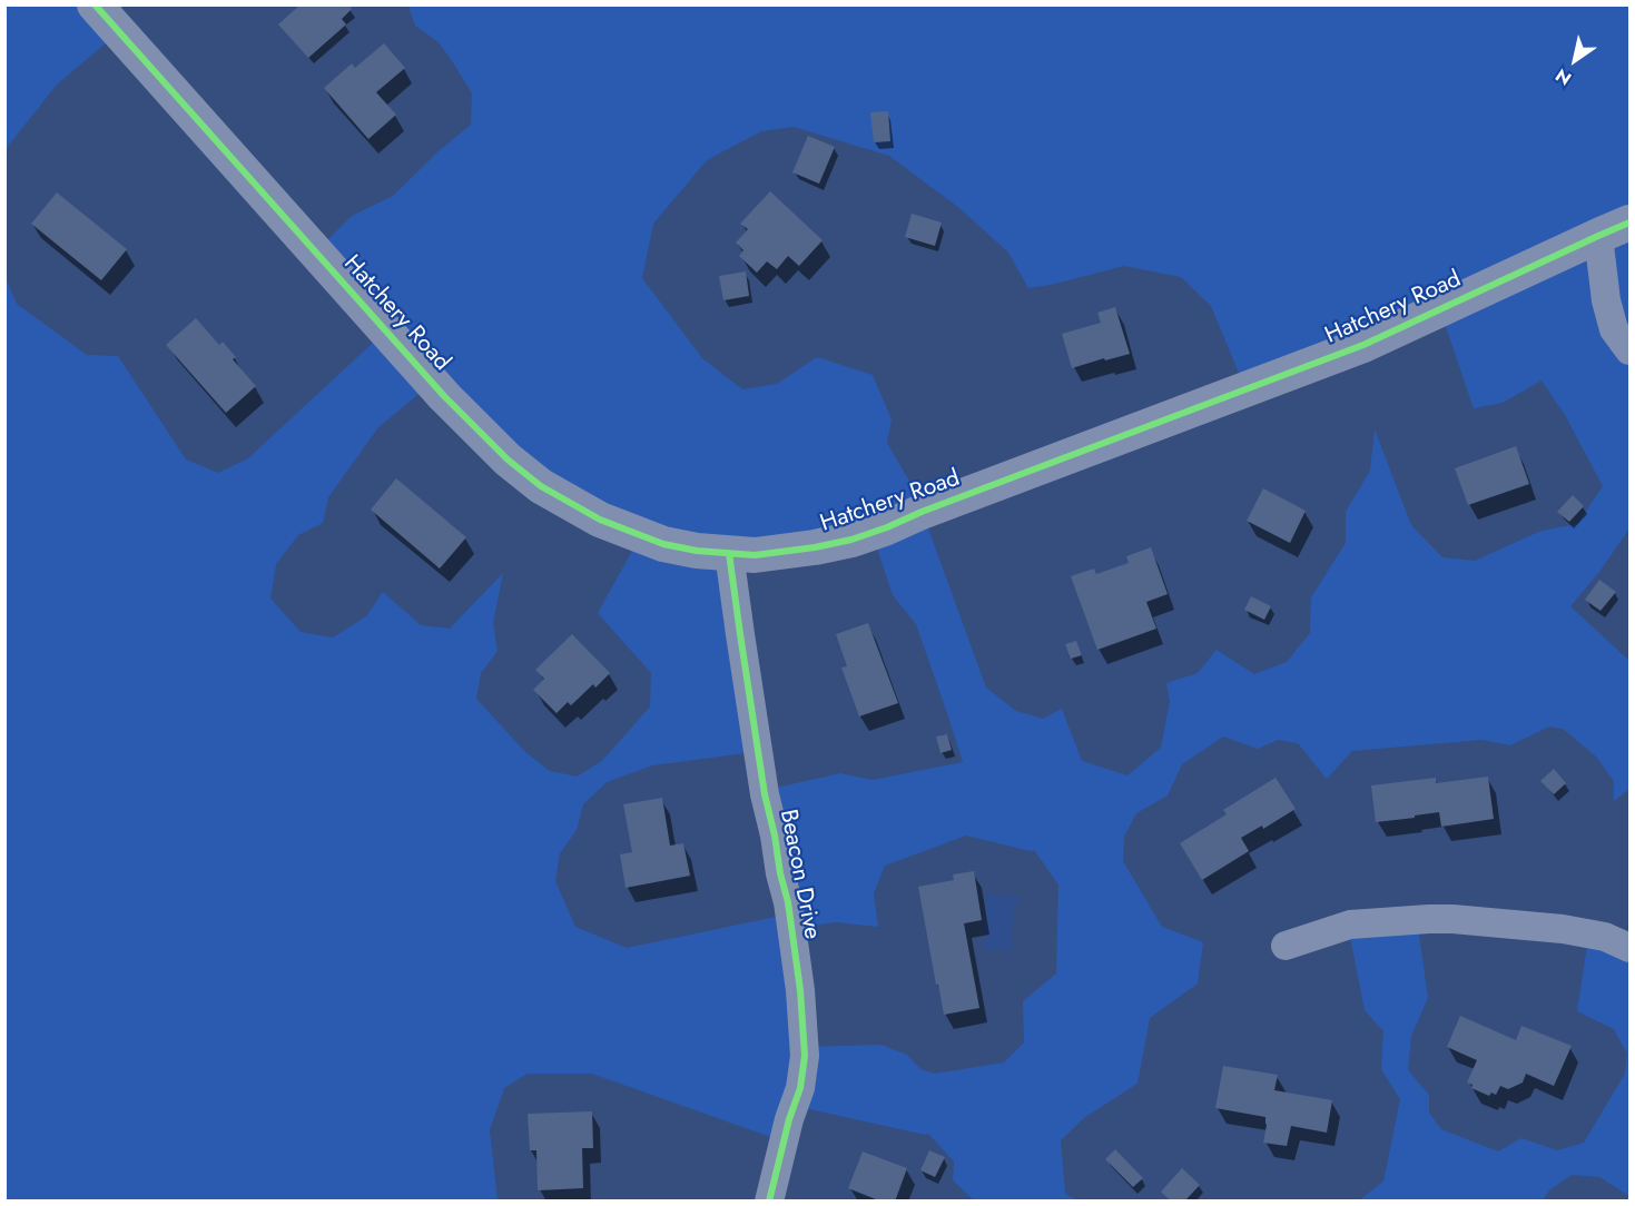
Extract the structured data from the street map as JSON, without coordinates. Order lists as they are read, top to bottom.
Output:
{
  "streets": {
    "street": ["Hatchery Road", "Beacon Drive"]
  },
  "crossings": [
    ["Hatchery Road", "Beacon Drive"]
  ],
  "north": "bottom left"
}
